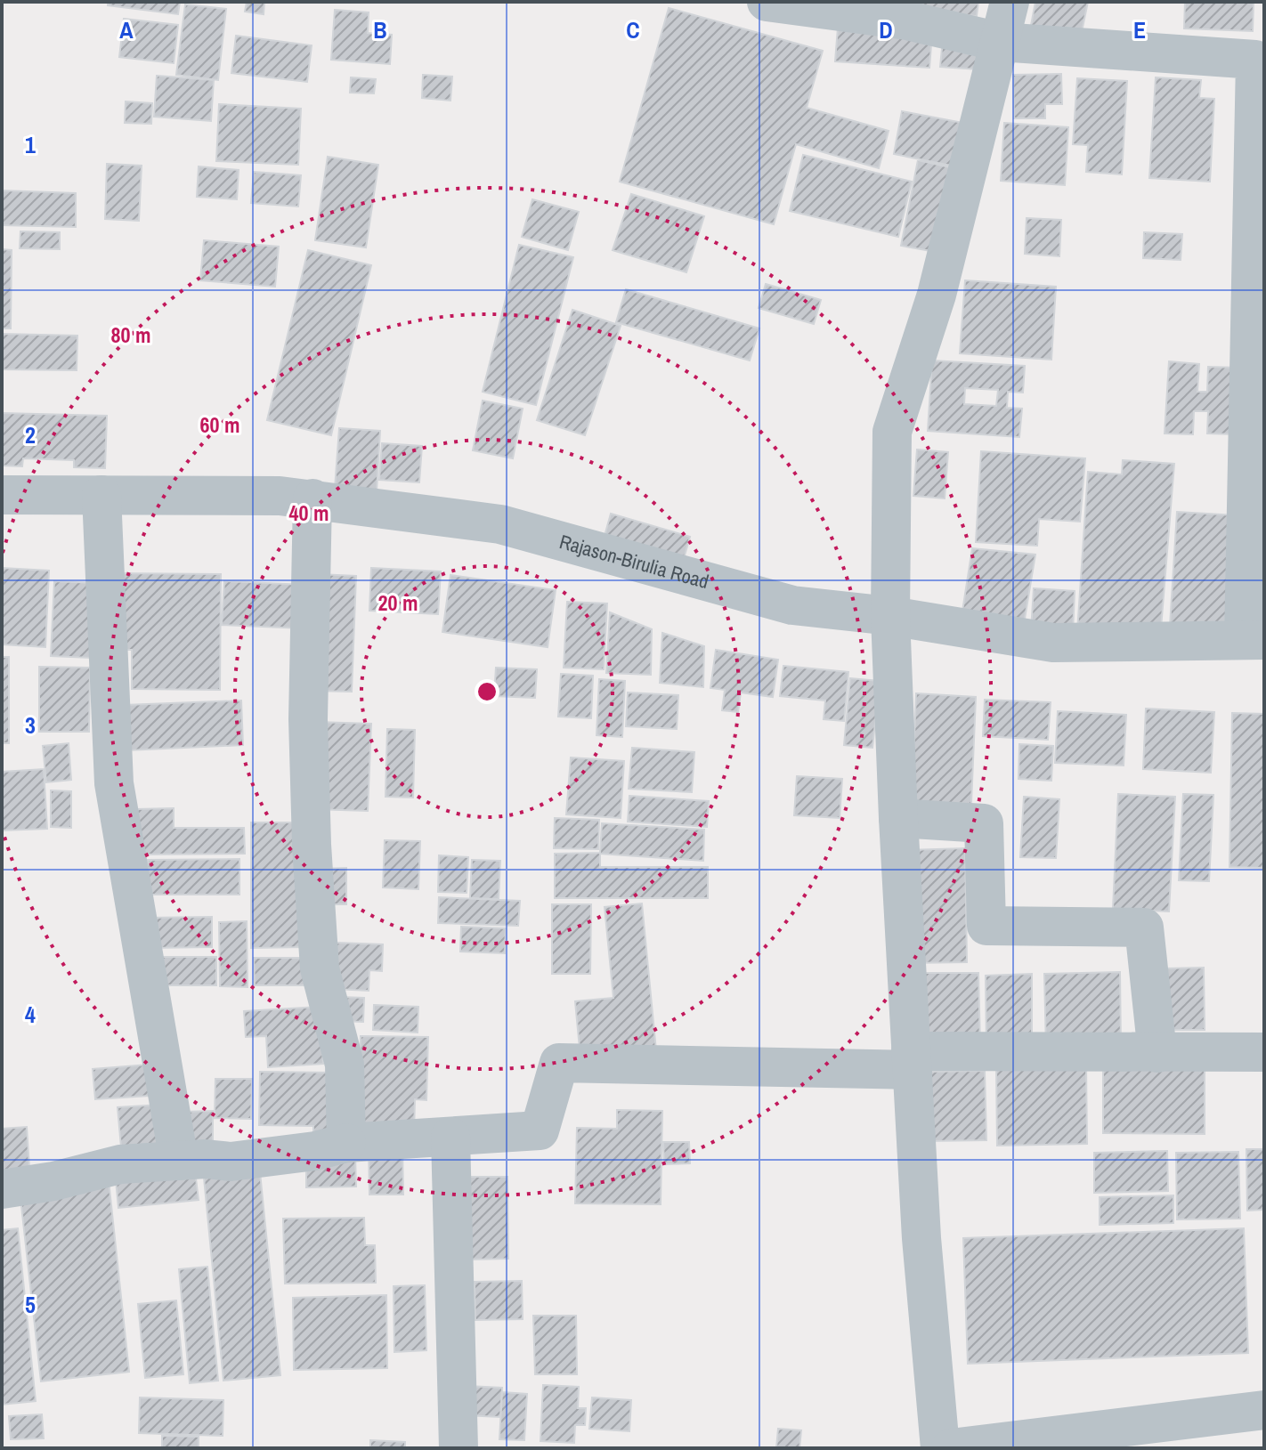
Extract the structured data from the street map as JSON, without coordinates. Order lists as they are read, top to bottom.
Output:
{
  "streets": {
    "street": ["Rajason-Birulia Road"]
  },
  "grid": {
    "columns": [
      "A",
      "B",
      "C",
      "D",
      "E"
    ],
    "rows": [
      "1",
      "2",
      "3",
      "4",
      "5"
    ]
  },
  "rings": [
    "80 m",
    "60 m",
    "40 m",
    "20 m"
  ]
}
